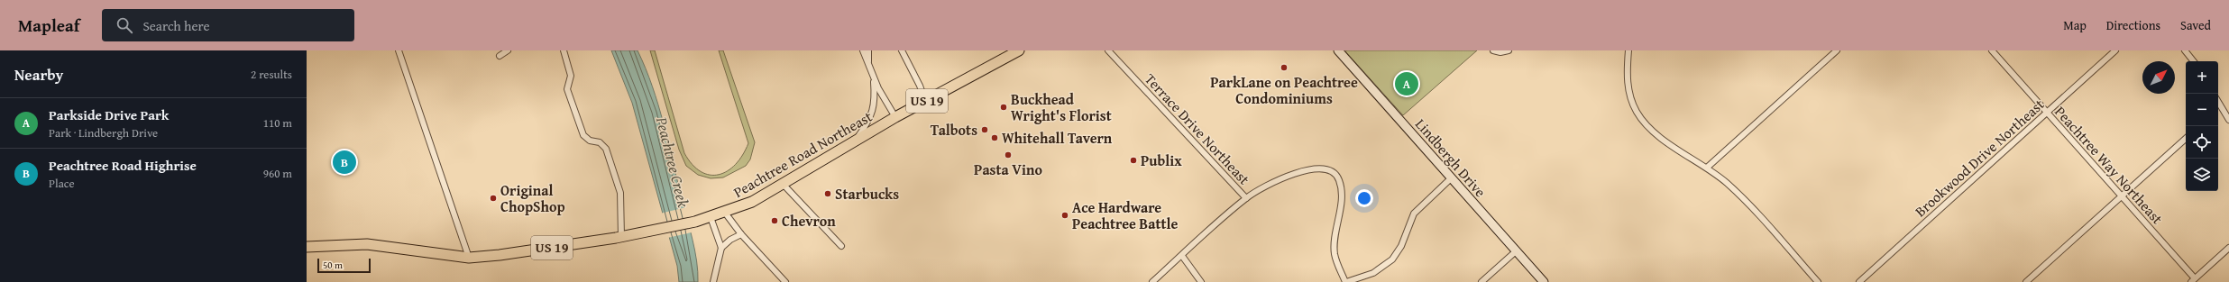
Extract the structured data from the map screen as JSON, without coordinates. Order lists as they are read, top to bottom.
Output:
{
  "streets": {
    "highway": ["US 19", "Peachtree Road Northeast"],
    "main road": ["Lindbergh Drive"],
    "street": ["Terrace Drive Northeast", "Brookwood Drive Northeast", "Peachtree Way Northeast"]
  },
  "crossings": [
    ["Terrace Drive Northeast", "Lindbergh Drive"],
    ["Brookwood Drive Northeast", "Peachtree Way Northeast"]
  ],
  "water": ["Peachtree Creek"],
  "places": [
    "ParkLane on Peachtree Condominiums",
    "Buckhead Wright's Florist",
    "Talbots",
    "Whitehall Tavern",
    "Pasta Vino",
    "Publix",
    "Starbucks",
    "Original ChopShop",
    "Ace Hardware Peachtree Battle",
    "Chevron"
  ],
  "scale_bar": "50 m",
  "north": "top right",
  "page": {
    "header": "Mapleaf",
    "search": "Search here",
    "nav": ["Map", "Directions", "Saved"],
    "heading": ["Nearby", "2 results"],
    "map_buttons": ["+", "−"],
    "pins": ["A", "B"],
    "list": [
      {
        "mark": "A",
        "name": "Parkside Drive Park",
        "note": "Park · Lindbergh Drive",
        "value": "110 m"
      },
      {
        "mark": "B",
        "name": "Peachtree Road Highrise",
        "note": "Place",
        "value": "960 m"
      }
    ],
    "scale": "50 m"
  }
}
